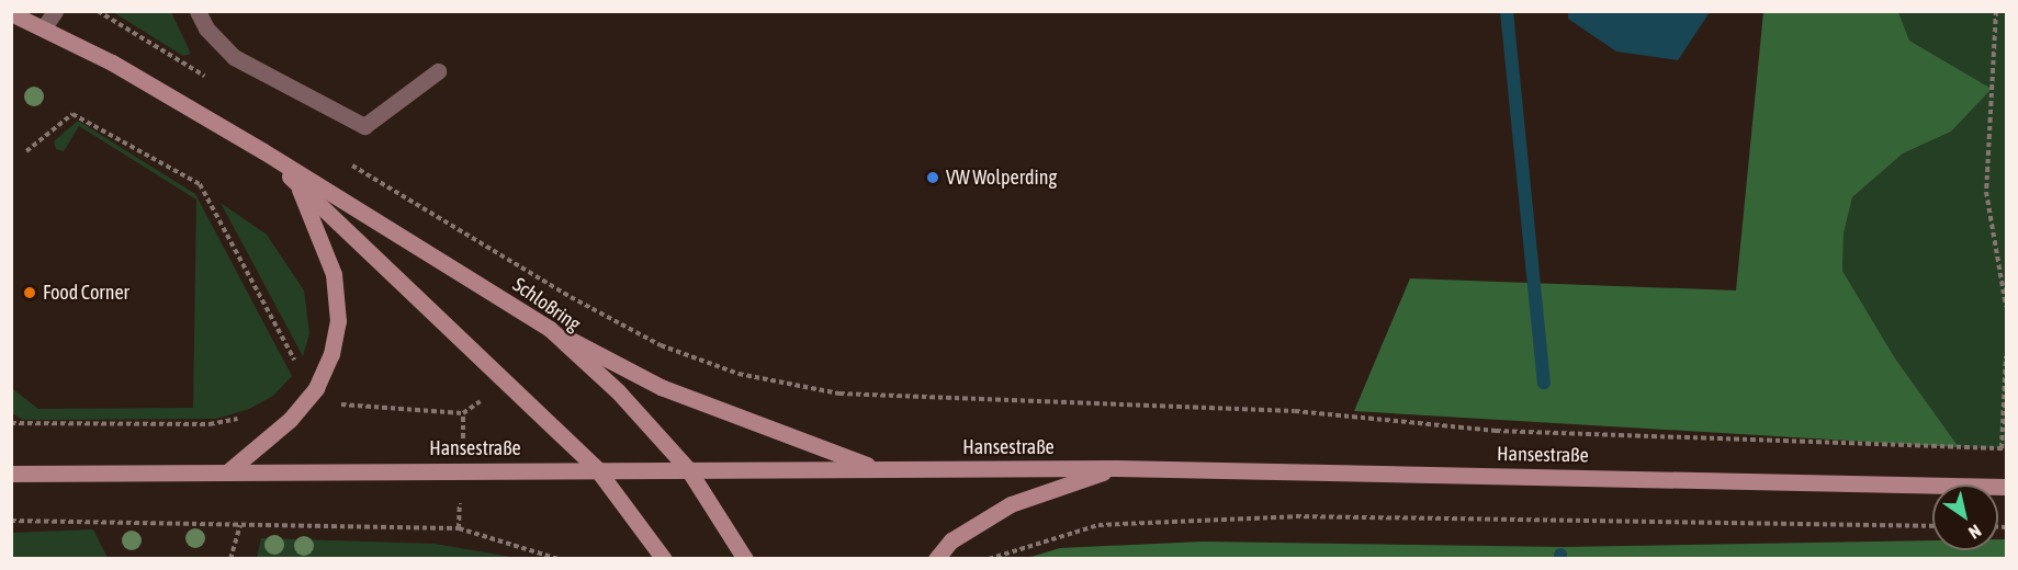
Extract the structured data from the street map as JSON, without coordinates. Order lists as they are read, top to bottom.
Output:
{
  "streets": {
    "main road": ["Schloßring", "Hansestraße"]
  },
  "crossings": [
    ["Schloßring", "Hansestraße"]
  ],
  "places": ["VW Wolperding", "Food Corner"],
  "north": "bottom right"
}
